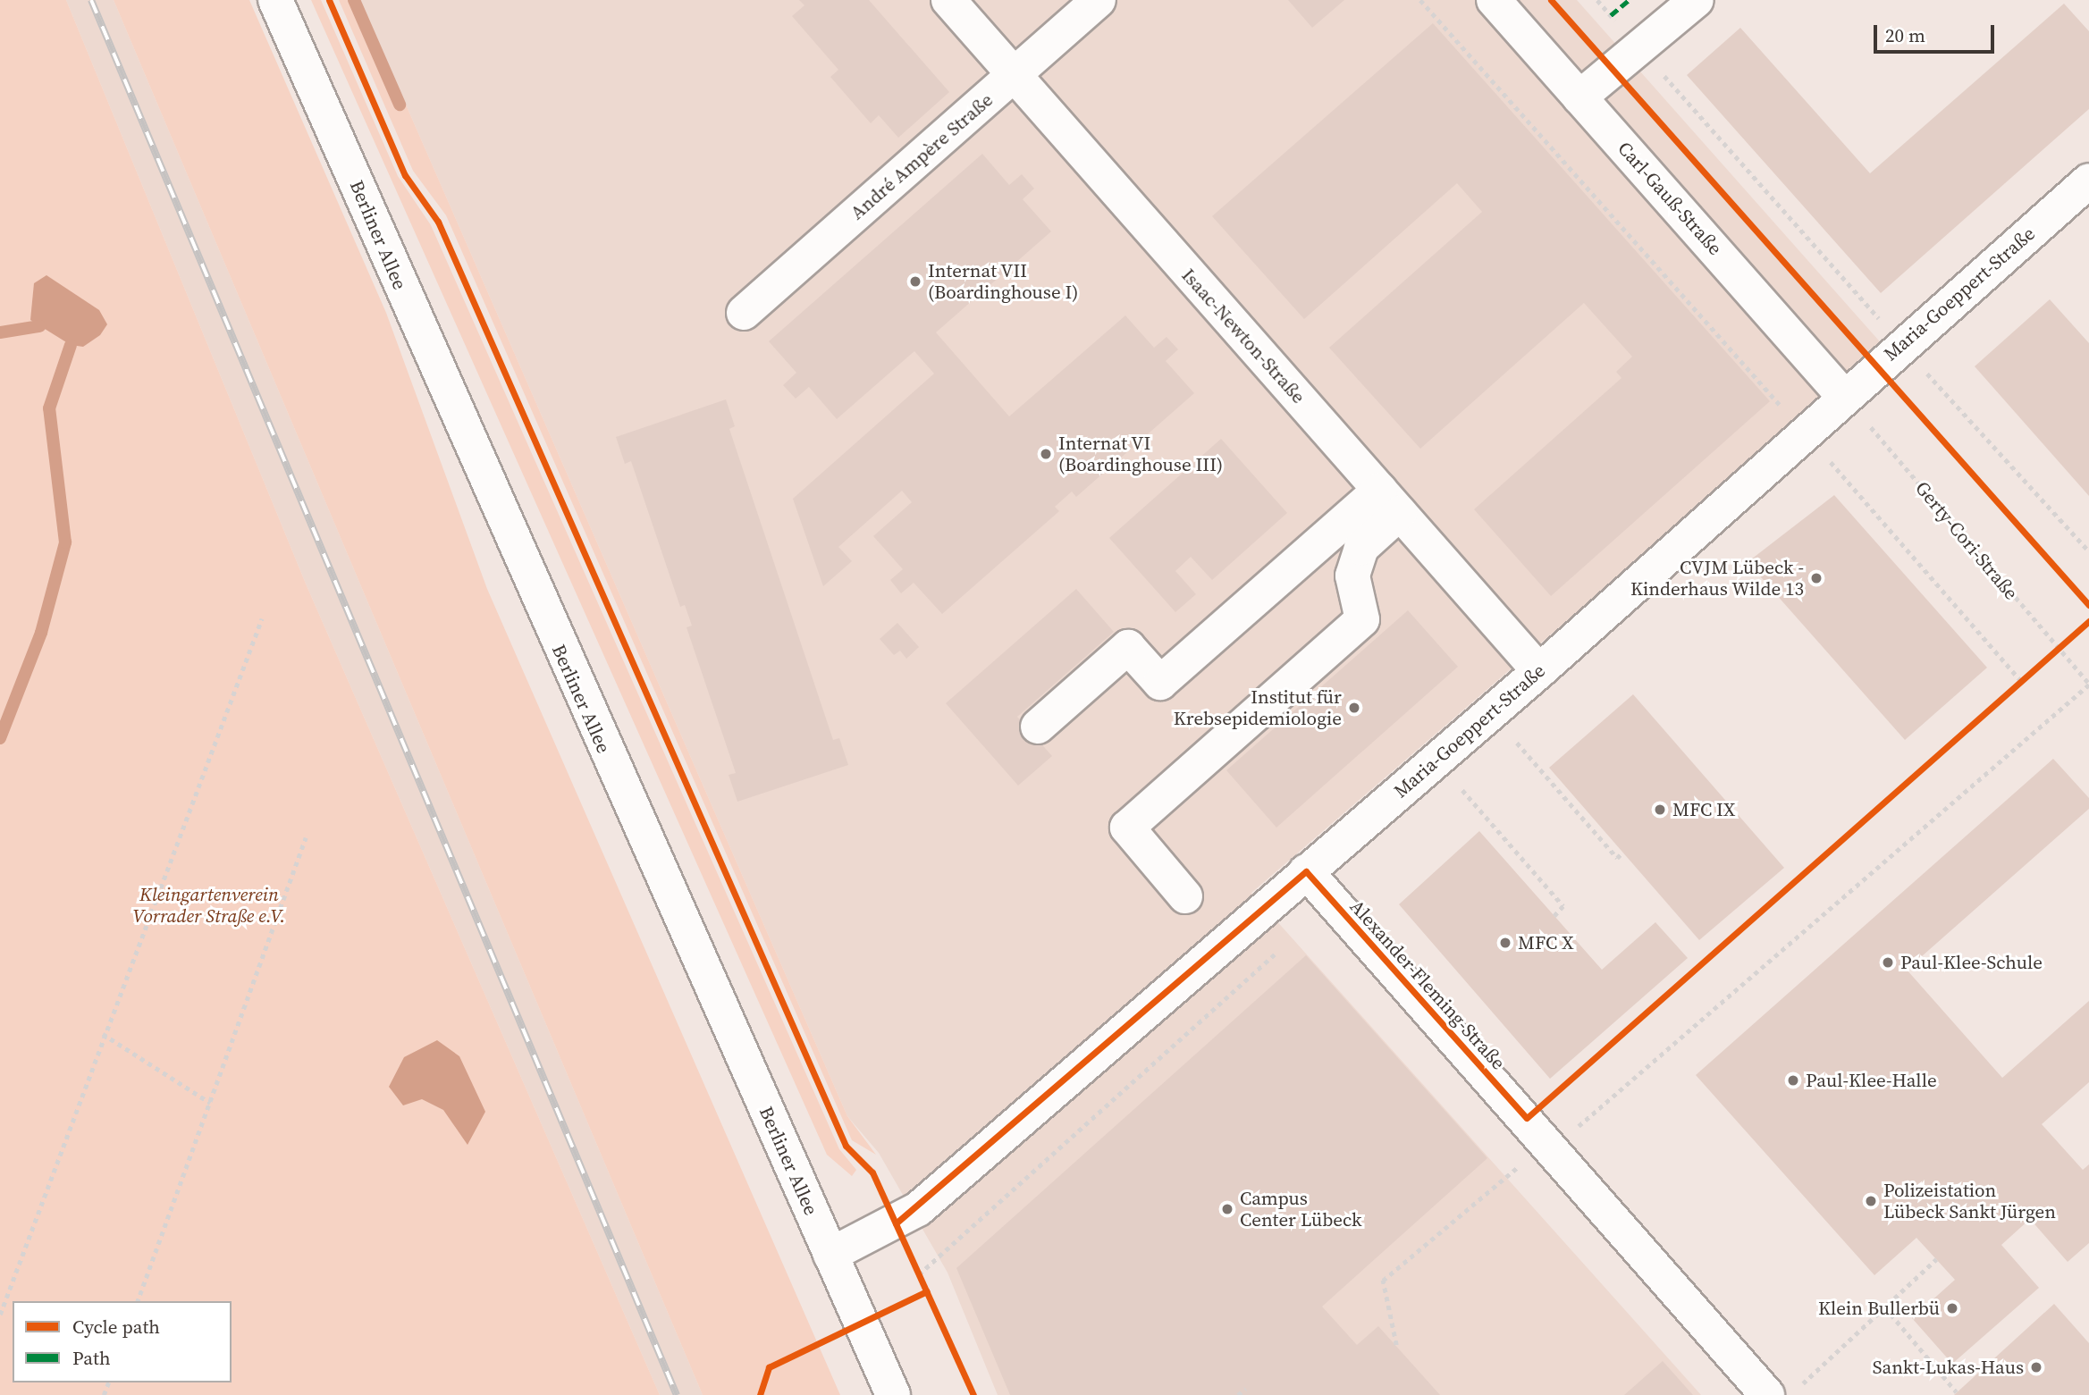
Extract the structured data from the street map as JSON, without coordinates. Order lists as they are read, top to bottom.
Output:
{
  "streets": {
    "street": [
      "André Ampère Straße",
      "Carl-Gauß-Straße",
      "Berliner Allee",
      "Maria-Goeppert-Straße",
      "Isaac-Newton-Straße",
      "Alexander-Fleming-Straße"
    ],
    "path": ["Gerty-Cori-Straße"]
  },
  "crossings": [
    ["André Ampère Straße", "Isaac-Newton-Straße"],
    ["Carl-Gauß-Straße", "Maria-Goeppert-Straße"],
    ["Carl-Gauß-Straße", "Gerty-Cori-Straße"],
    ["Berliner Allee", "Maria-Goeppert-Straße"],
    ["Maria-Goeppert-Straße", "Isaac-Newton-Straße"],
    ["Maria-Goeppert-Straße", "Gerty-Cori-Straße"],
    ["Maria-Goeppert-Straße", "Alexander-Fleming-Straße"]
  ],
  "parks": ["Kleingartenverein Vorrader Straße e.V."],
  "places": [
    "Internat VII (Boardinghouse I)",
    "Internat VI (Boardinghouse III)",
    "CVJM Lübeck - Kinderhaus Wilde 13",
    "Institut für Krebsepidemiologie",
    "MFC IX",
    "MFC X",
    "Paul-Klee-Schule",
    "Paul-Klee-Halle",
    "Polizeistation Lübeck Sankt Jürgen",
    "Campus Center Lübeck",
    "Klein Bullerbü",
    "Sankt-Lukas-Haus"
  ],
  "legend": ["Cycle path", "Path"],
  "scale_bar": "20 m"
}
